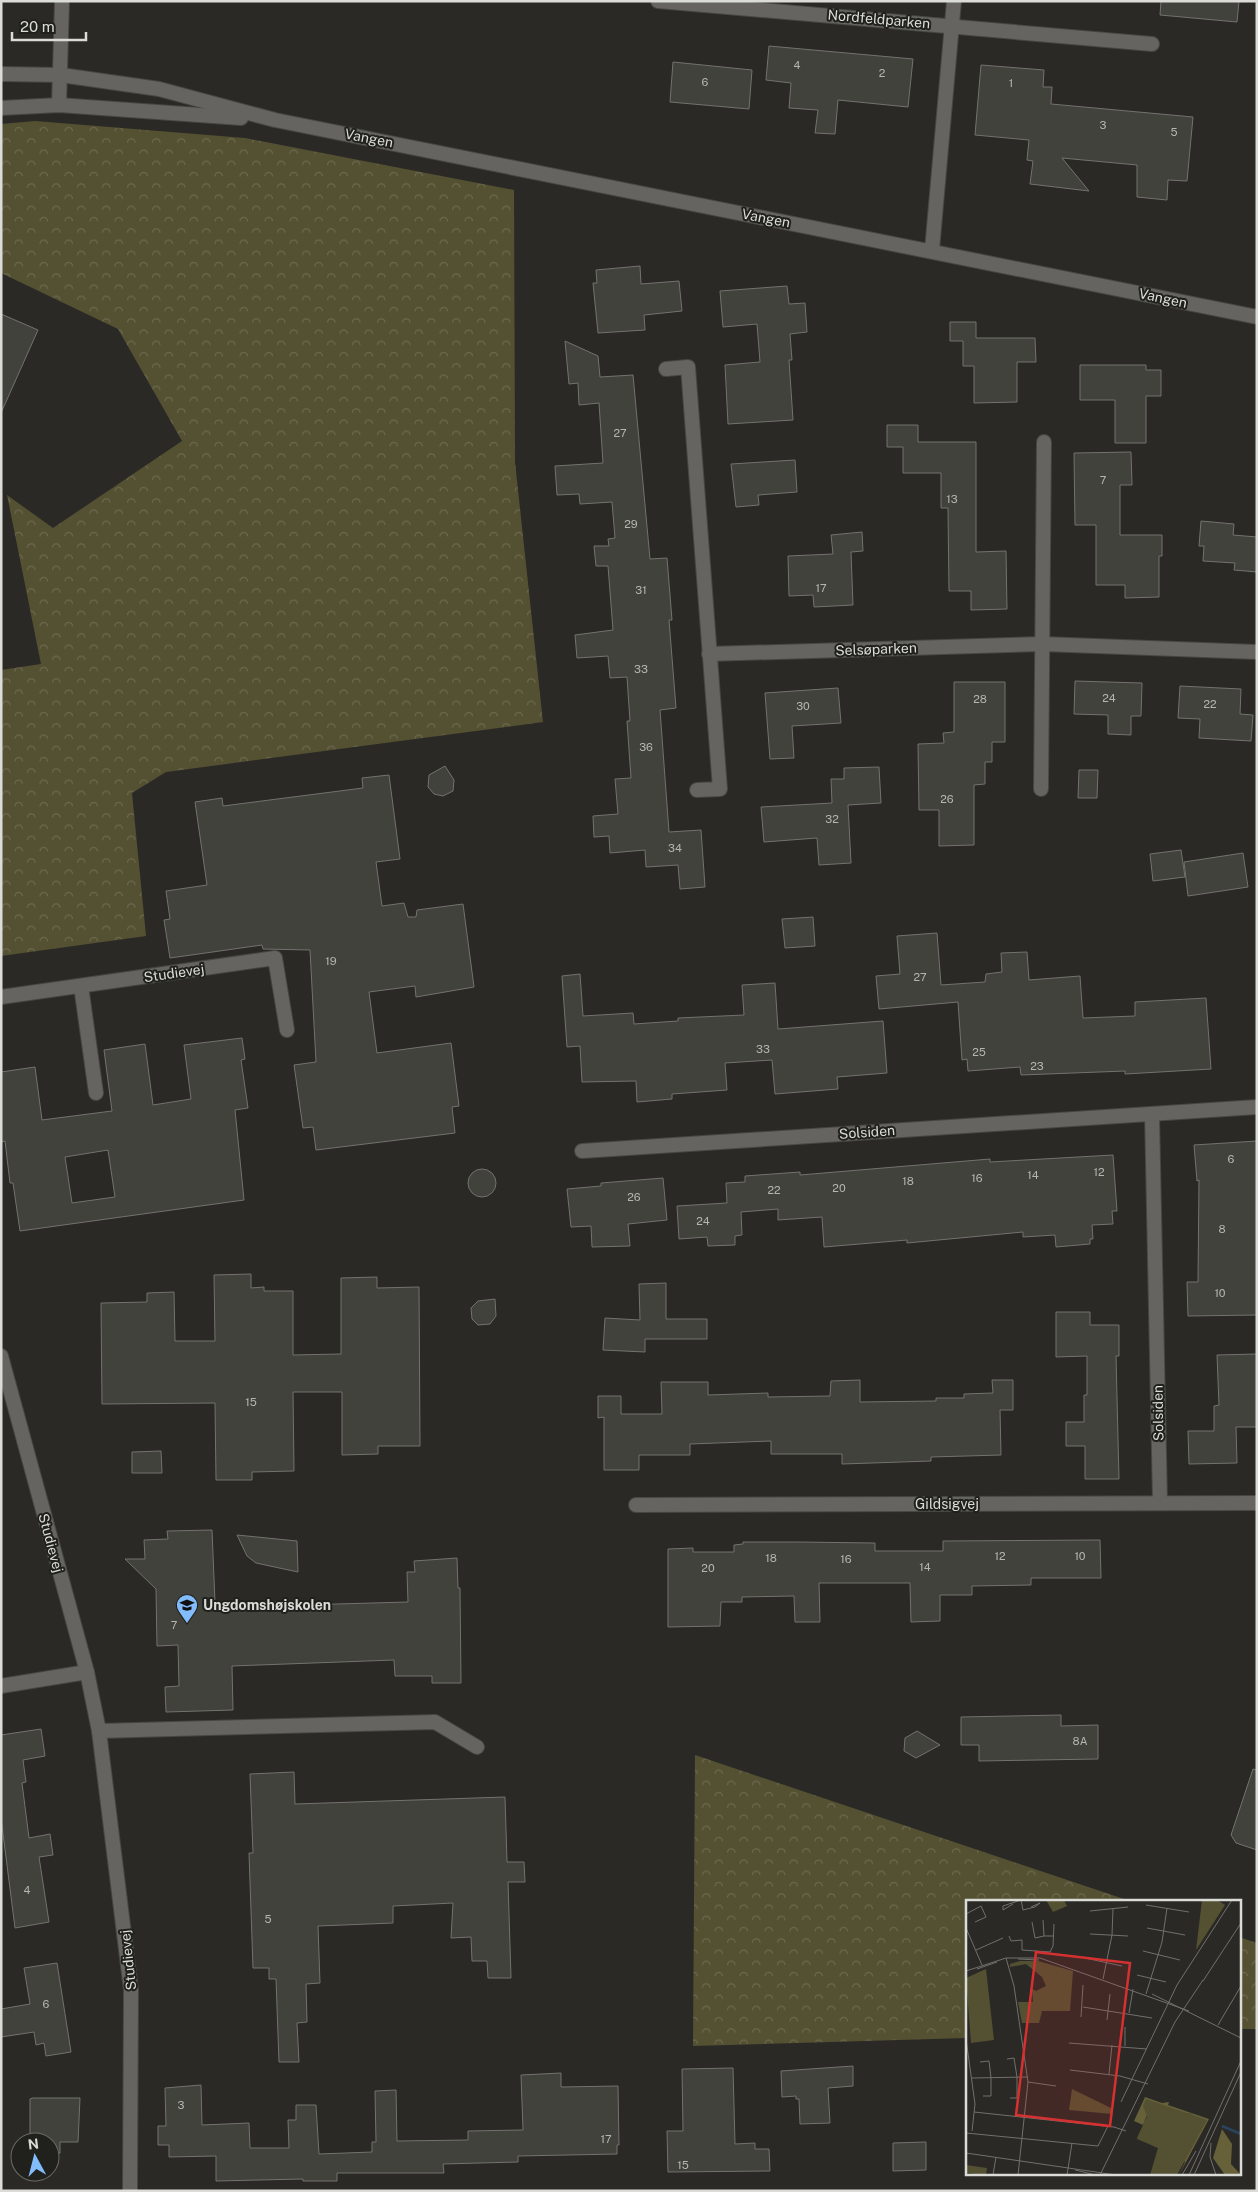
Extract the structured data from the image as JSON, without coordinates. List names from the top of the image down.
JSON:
{
  "streets": {
    "street": [
      "Nordfeldparken",
      "Vangen",
      "Selsøparken",
      "Studievej",
      "Solsiden",
      "Gildsigvej"
    ]
  },
  "crossings": [
    ["Solsiden", "Gildsigvej"]
  ],
  "places": {
    "school or university": ["Ungdomshøjskolen"]
  },
  "house_numbers": [
    "4",
    "2",
    "6",
    "1",
    "3",
    "5",
    "27",
    "7",
    "13",
    "29",
    "17",
    "31",
    "33",
    "24",
    "28",
    "22",
    "30",
    "36",
    "26",
    "32",
    "34",
    "19",
    "27",
    "33",
    "25",
    "23",
    "6",
    "12",
    "14",
    "16",
    "18",
    "20",
    "22",
    "26",
    "24",
    "8",
    "10",
    "15",
    "12",
    "10",
    "18",
    "16",
    "14",
    "20",
    "7",
    "8A",
    "4",
    "5",
    "6",
    "3",
    "17",
    "15"
  ],
  "scale_bar": "20 m",
  "north": "top"
}
